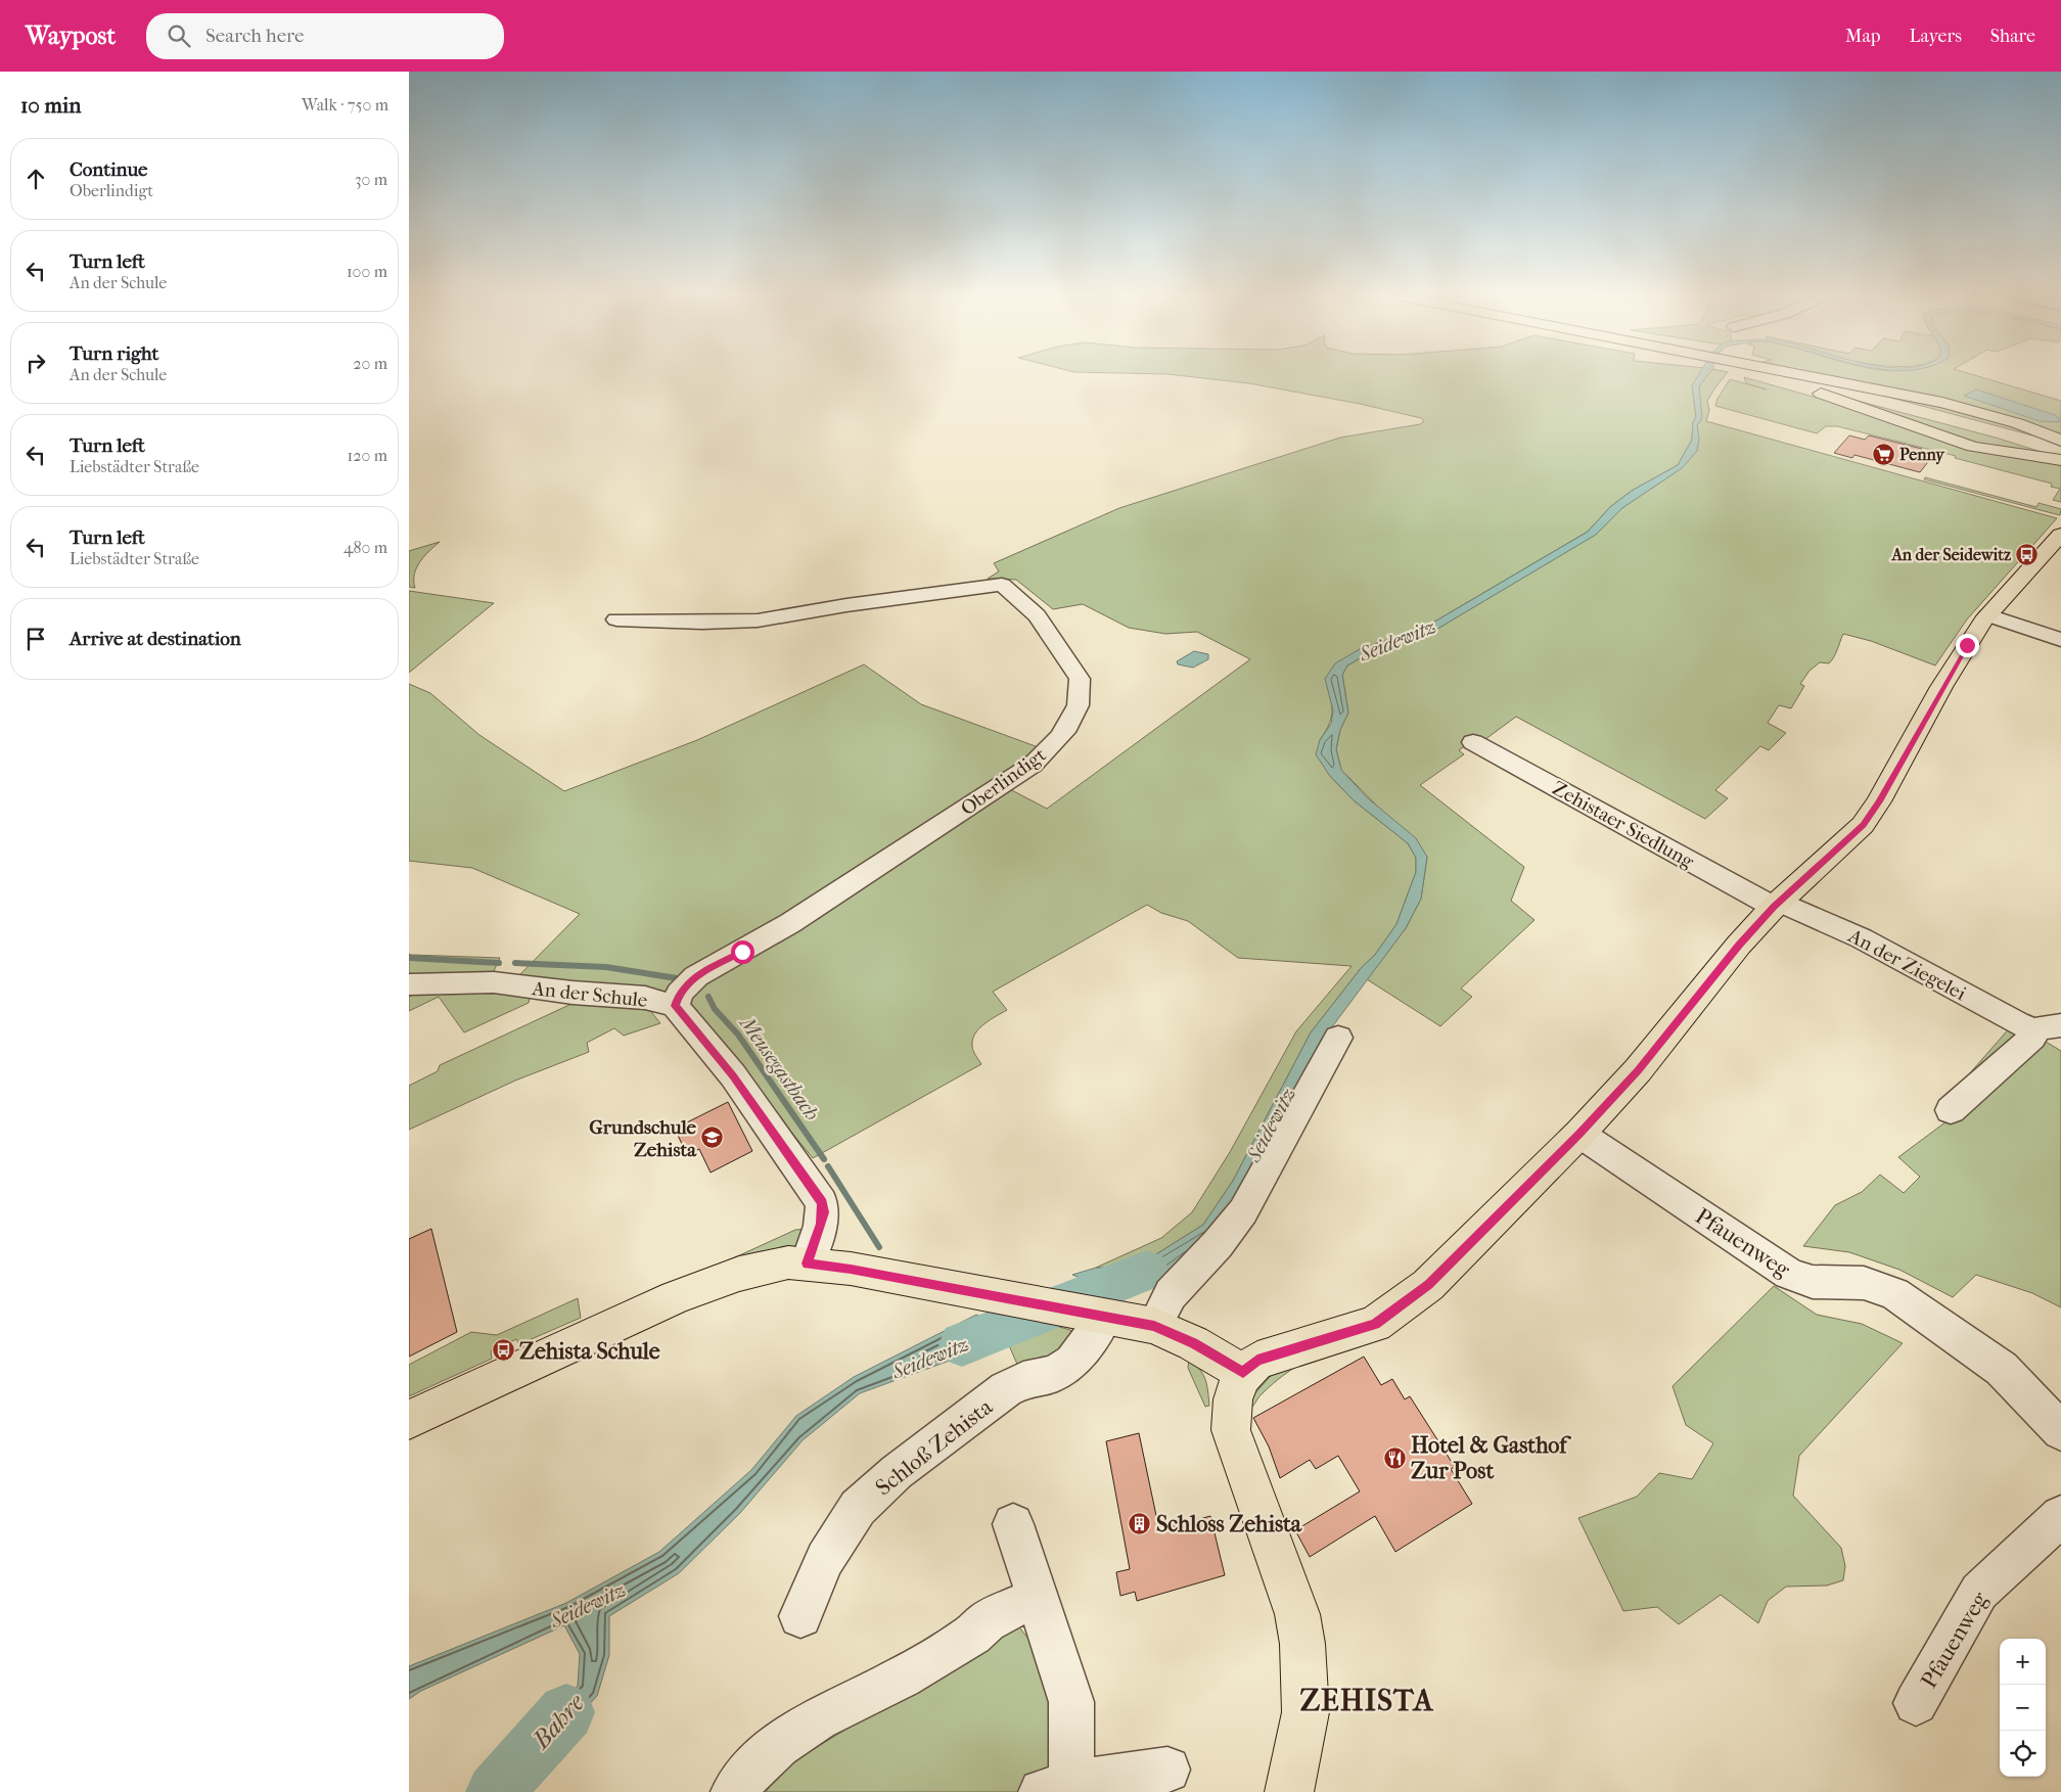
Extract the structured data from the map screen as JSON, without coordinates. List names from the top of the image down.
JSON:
{
  "streets": {
    "street": [
      "Oberlindigt",
      "Zehistaer Siedlung",
      "An der Ziegelei",
      "An der Schule",
      "Pfauenweg",
      "Schloß Zehista"
    ]
  },
  "crossings": [
    ["Oberlindigt", "An der Schule"],
    ["Zehistaer Siedlung", "An der Ziegelei"]
  ],
  "districts": ["ZEHISTA"],
  "water": ["Seidewitz", "Meusegastbach", "Bahre"],
  "places": {
    "supermarket": ["Penny"],
    "bus stop": ["An der Seidewitz", "Zehista Schule"],
    "school or university": ["Grundschule Zehista"],
    "restaurant": ["Hotel & Gasthof Zur Post"],
    "building": ["Schloss Zehista"]
  },
  "page": {
    "header": "Waypost",
    "search": "Search here",
    "nav": ["Map", "Layers", "Share"],
    "heading": ["10 min", "Walk · 750 m"],
    "list": [
      ["Continue", "Oberlindigt", "30 m"],
      ["Turn left", "An der Schule", "100 m"],
      ["Turn right", "An der Schule", "20 m"],
      ["Turn left", "Liebstädter Straße", "120 m"],
      ["Turn left", "Liebstädter Straße", "480 m"],
      "Arrive at destination"
    ],
    "map_buttons": ["+", "−"]
  }
}
